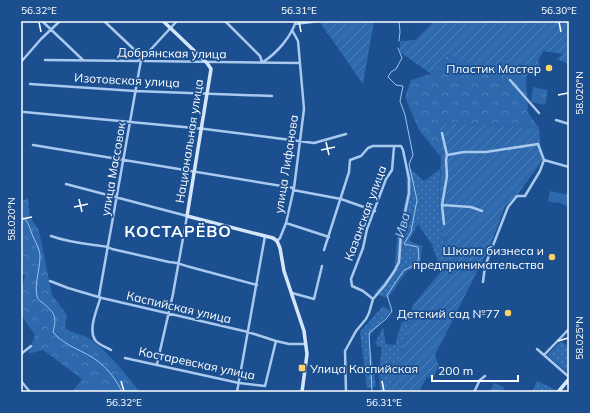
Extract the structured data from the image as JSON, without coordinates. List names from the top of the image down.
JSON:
{
  "streets": {
    "street": [
      "Добрянская улица",
      "Изотовская улица",
      "Национальная улица",
      "улица Лифанова",
      "улица Массовок",
      "Казанская улица",
      "Каспийская улица",
      "Костаревская улица"
    ]
  },
  "crossings": [
    ["Добрянская улица", "Национальная улица"],
    ["Добрянская улица", "улица Лифанова"],
    ["Добрянская улица", "улица Массовок"],
    ["Изотовская улица", "Национальная улица"],
    ["Изотовская улица", "улица Массовок"],
    ["Национальная улица", "Каспийская улица"],
    ["Национальная улица", "Костаревская улица"],
    ["улица Массовок", "Каспийская улица"],
    ["Каспийская улица", "Костаревская улица"]
  ],
  "districts": ["КОСТАРЁВО"],
  "water": ["Ива"],
  "places": {
    "other": ["Пластик Мастер", "Школа бизнеса и предпринимательства", "Детский сад №77"],
    "transit": ["Улица Каспийская"]
  },
  "scale_bar": "200 m",
  "coordinates": [
    "56.32°E",
    "56.31°E",
    "56.30°E",
    "58.020°N",
    "58.025°N"
  ]
}
